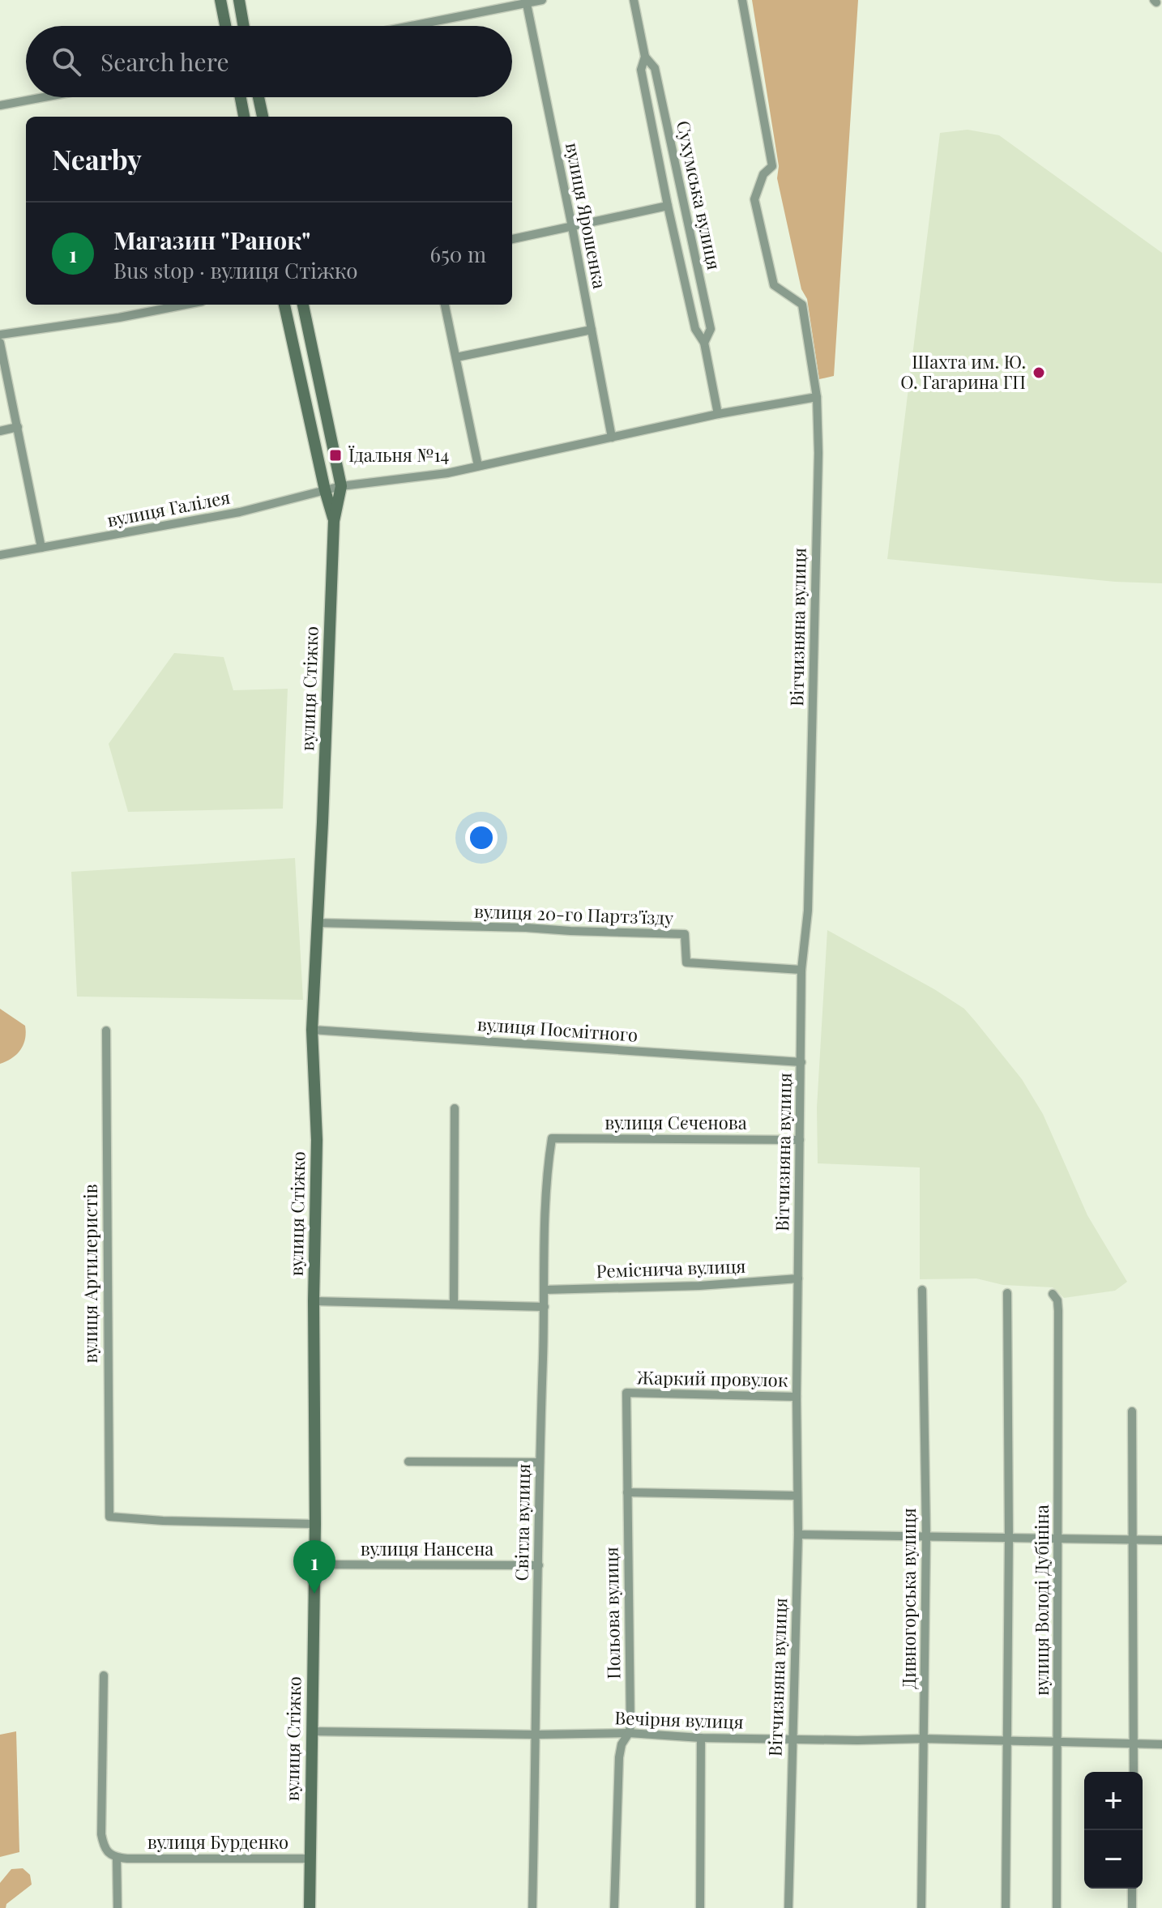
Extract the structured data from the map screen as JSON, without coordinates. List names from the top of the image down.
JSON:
{
  "streets": {
    "street": [
      "Сухумська вулиця",
      "вулиця Ярошенка",
      "вулиця Галілея",
      "Вітчизняна вулиця",
      "вулиця Стіжко",
      "вулиця 20-го Партз'їзду",
      "вулиця Посмітного",
      "вулиця Сєченова",
      "Реміснича вулиця",
      "вулиця Артилеристів",
      "Жаркий провулок",
      "Світла вулиця",
      "вулиця Нансена",
      "Дивногорська вулиця",
      "вулиця Володі Дубініна",
      "Польова вулиця",
      "Вечірня вулиця",
      "вулиця Бурденко"
    ]
  },
  "crossings": [
    ["Сухумська вулиця", "вулиця Галілея"],
    ["вулиця Ярошенка", "вулиця Галілея"],
    ["вулиця Галілея", "Вітчизняна вулиця"],
    ["вулиця Галілея", "вулиця Стіжко"],
    ["Вітчизняна вулиця", "вулиця 20-го Партз'їзду"],
    ["Вітчизняна вулиця", "вулиця Посмітного"],
    ["Вітчизняна вулиця", "вулиця Сєченова"],
    ["Вітчизняна вулиця", "Реміснича вулиця"],
    ["Вітчизняна вулиця", "Жаркий провулок"],
    ["Вітчизняна вулиця", "Вечірня вулиця"],
    ["вулиця Стіжко", "вулиця 20-го Партз'їзду"],
    ["вулиця Стіжко", "вулиця Посмітного"],
    ["вулиця Стіжко", "вулиця Артилеристів"],
    ["вулиця Стіжко", "вулиця Нансена"],
    ["вулиця Стіжко", "Вечірня вулиця"],
    ["вулиця Стіжко", "вулиця Бурденко"],
    ["вулиця Сєченова", "Світла вулиця"],
    ["Реміснича вулиця", "Світла вулиця"],
    ["Жаркий провулок", "Польова вулиця"],
    ["Світла вулиця", "вулиця Нансена"],
    ["Світла вулиця", "Вечірня вулиця"],
    ["Дивногорська вулиця", "Вечірня вулиця"],
    ["вулиця Володі Дубініна", "Вечірня вулиця"],
    ["Польова вулиця", "Вечірня вулиця"]
  ],
  "places": {
    "other": ["Шахта им. Ю. О. Гагарина ГП"],
    "transit": ["Їдальня №14"]
  },
  "page": {
    "search": "Search here",
    "heading": "Nearby",
    "list": [
      {
        "mark": "1",
        "name": "Магазин \"Ранок\"",
        "note": "Bus stop · вулиця Стіжко",
        "value": "650 m"
      }
    ],
    "pins": "1",
    "map_buttons": ["+", "−"]
  }
}
